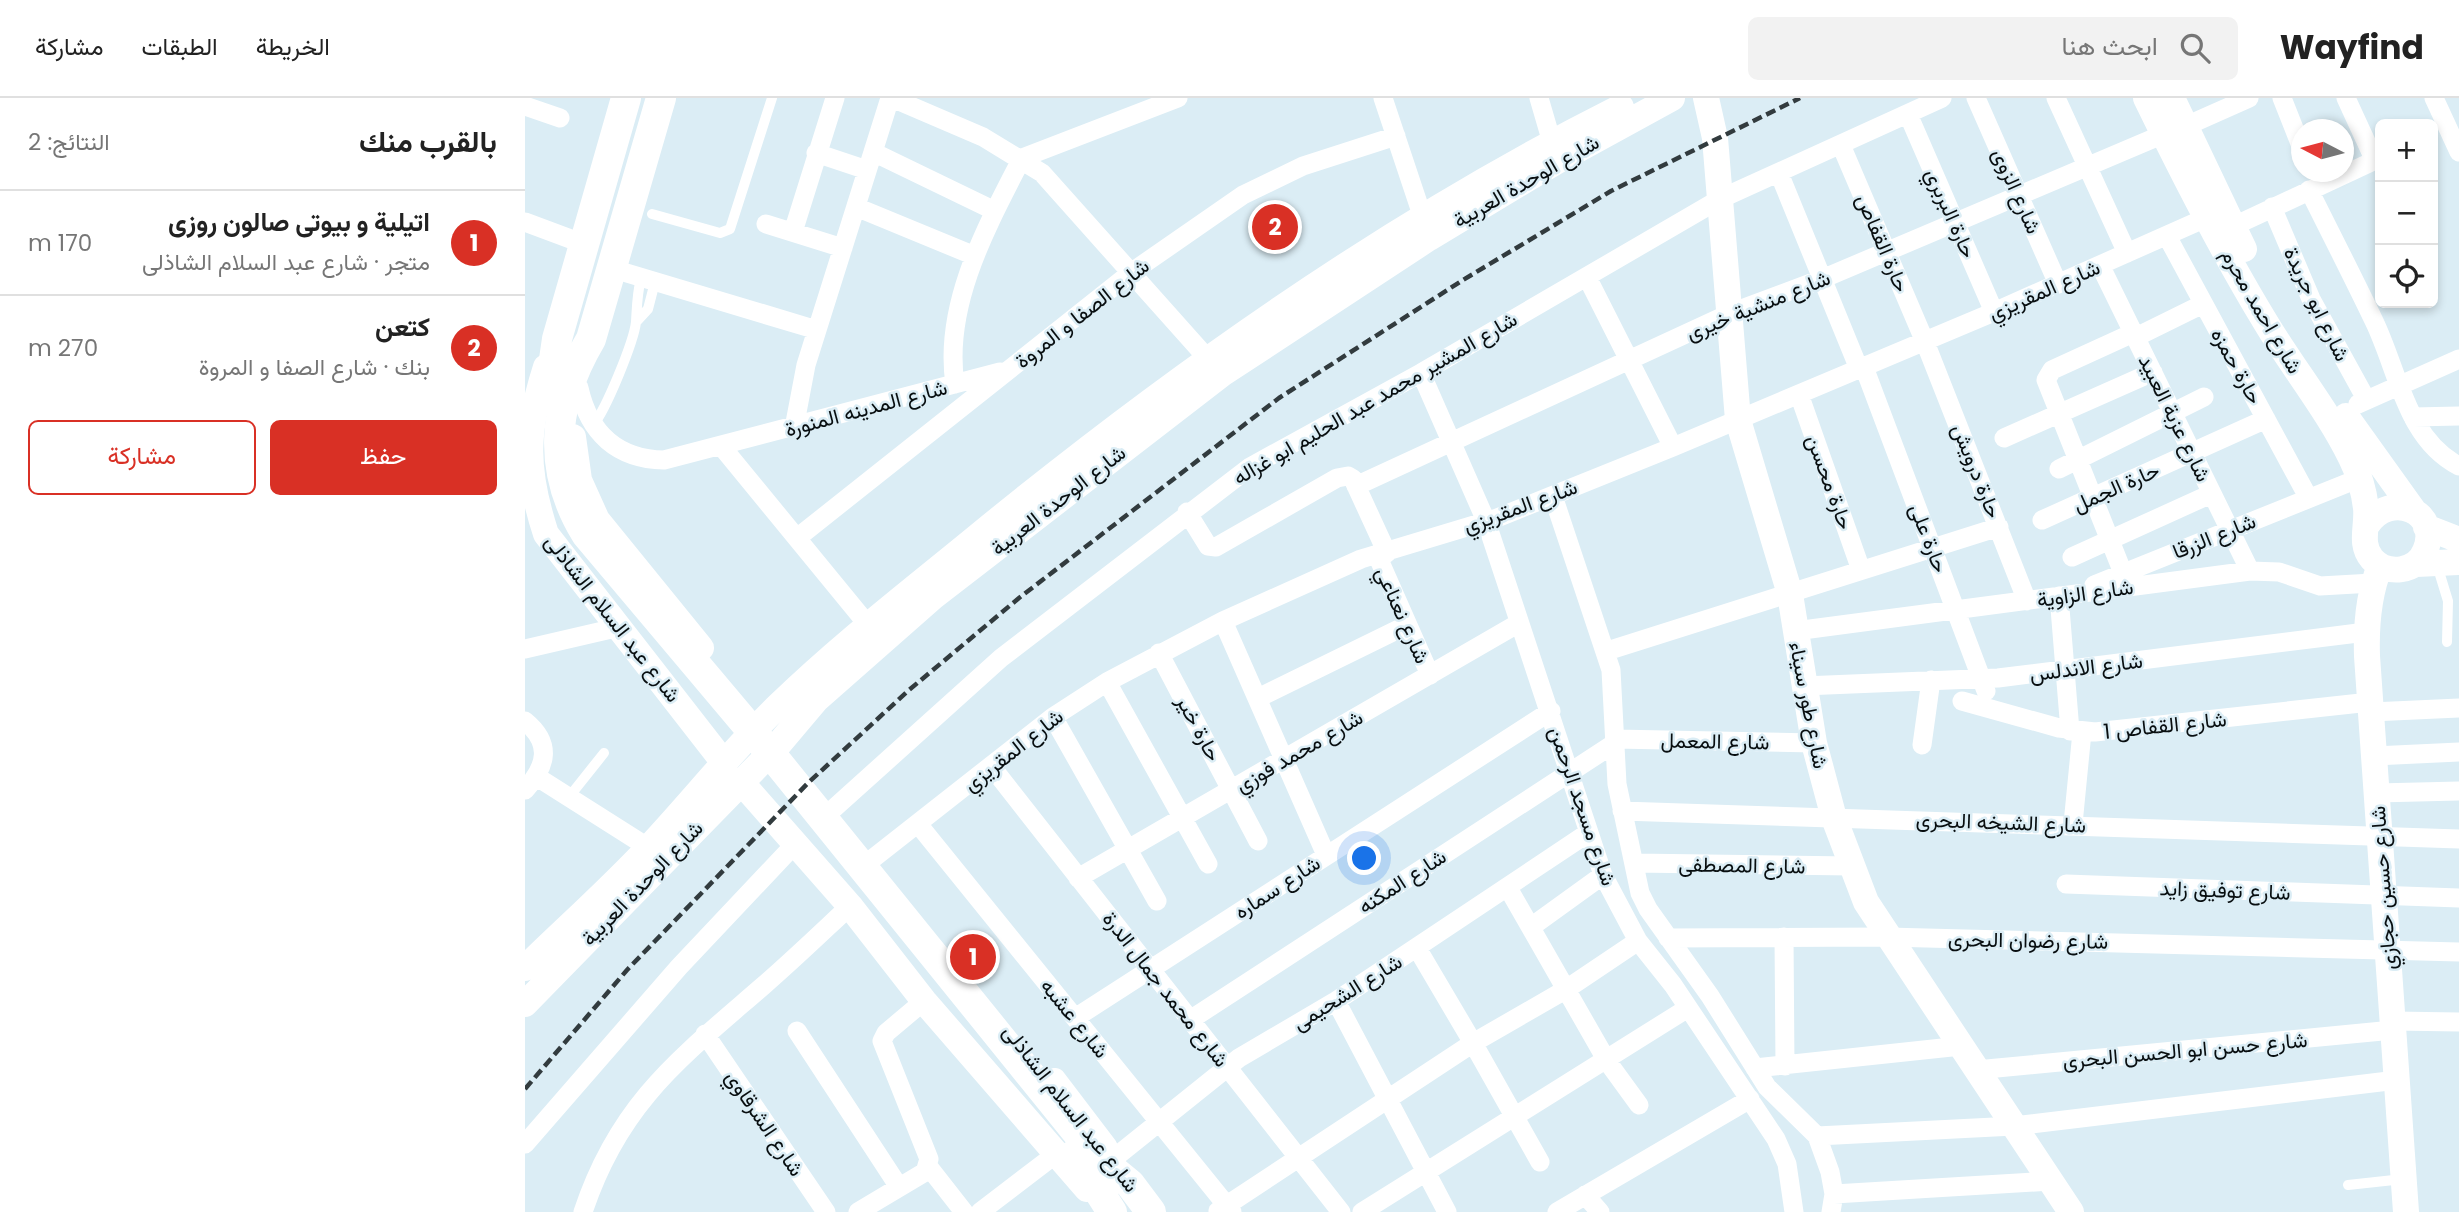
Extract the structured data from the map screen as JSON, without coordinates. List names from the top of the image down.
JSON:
{
  "streets": {
    "main road": ["شارع عبد السلام الشاذلى"],
    "street": [
      "شارع الوحدة العربية",
      "شارع الزوى",
      "حارة البربري",
      "حارة القفاص",
      "شارع المقريزي",
      "شارع ابو جريدة",
      "شارع منشية خيرى",
      "شارع احمد محرم",
      "شارع الصفا و المروة",
      "حارة حمزه",
      "شارع المشير محمد عبد الحليم ابو غزاله",
      "شارع المدينه المنورة",
      "شارع عزبة العبيد",
      "حارة درويش",
      "حارة محسن",
      "حارة الجمل",
      "شارع الزرقا",
      "حارة على",
      "شارع الزاوية",
      "شارع نعناعي",
      "شارع الاندلس",
      "شارع طور سيناء",
      "شارع القفاص 1",
      "حارة خير",
      "شارع المعمل",
      "شارع محمد فوزي",
      "شارع مسجد الرحمن",
      "شارع الشيخه البحرى",
      "شارع المصطفى",
      "شارع المكنه",
      "شارع سماره",
      "شارع حسين حجازي",
      "شارع توفيق زايد",
      "شارع رضوان البحرى",
      "شارع محمد جمال الدرة",
      "شارع الشحيمى",
      "شارع عشبه",
      "شارع حسن ابو الحسن البحرى",
      "شارع الشرقاوي"
    ]
  },
  "crossings": [
    ["شارع الوحدة العربية", "شارع عبد السلام الشاذلى"],
    ["شارع الزوى", "شارع المقريزي"],
    ["شارع الزوى", "شارع منشية خيرى"],
    ["حارة البربري", "شارع المقريزي"],
    ["حارة البربري", "شارع منشية خيرى"],
    ["حارة البربري", "شارع المشير محمد عبد الحليم ابو غزاله"],
    ["حارة القفاص", "شارع المقريزي"],
    ["حارة القفاص", "شارع منشية خيرى"],
    ["حارة القفاص", "شارع المشير محمد عبد الحليم ابو غزاله"],
    ["حارة القفاص", "حارة درويش"],
    ["شارع المقريزي", "شارع ابو جريدة"],
    ["شارع المقريزي", "شارع احمد محرم"],
    ["شارع المقريزي", "حارة حمزه"],
    ["شارع المقريزي", "شارع عزبة العبيد"],
    ["شارع المقريزي", "حارة درويش"],
    ["شارع المقريزي", "حارة محسن"],
    ["شارع المقريزي", "حارة على"],
    ["شارع المقريزي", "شارع نعناعي"],
    ["شارع المقريزي", "شارع عبد السلام الشاذلى"],
    ["شارع المقريزي", "شارع طور سيناء"],
    ["شارع المقريزي", "حارة خير"],
    ["شارع المقريزي", "شارع مسجد الرحمن"],
    ["شارع المقريزي", "شارع محمد جمال الدرة"],
    ["شارع المقريزي", "شارع عشبه"],
    ["شارع منشية خيرى", "شارع احمد محرم"],
    ["شارع منشية خيرى", "حارة على"],
    ["شارع منشية خيرى", "شارع نعناعي"],
    ["شارع منشية خيرى", "شارع طور سيناء"],
    ["شارع منشية خيرى", "شارع مسجد الرحمن"],
    ["شارع احمد محرم", "شارع الزرقا"],
    ["شارع احمد محرم", "شارع الزاوية"],
    ["شارع احمد محرم", "شارع حسين حجازي"],
    ["شارع الصفا و المروة", "شارع المدينه المنورة"],
    ["حارة حمزه", "حارة الجمل"],
    ["حارة حمزه", "شارع الزرقا"],
    ["شارع المشير محمد عبد الحليم ابو غزاله", "حارة على"],
    ["شارع المشير محمد عبد الحليم ابو غزاله", "شارع عبد السلام الشاذلى"],
    ["شارع المشير محمد عبد الحليم ابو غزاله", "شارع طور سيناء"],
    ["شارع المشير محمد عبد الحليم ابو غزاله", "شارع مسجد الرحمن"],
    ["شارع عزبة العبيد", "حارة الجمل"],
    ["شارع عزبة العبيد", "شارع الزرقا"],
    ["شارع عزبة العبيد", "شارع الزاوية"],
    ["حارة درويش", "شارع الزاوية"],
    ["شارع الزرقا", "شارع الزاوية"],
    ["حارة على", "شارع الزاوية"],
    ["حارة على", "شارع الاندلس"],
    ["حارة على", "شارع القفاص 1"],
    ["شارع الزاوية", "شارع طور سيناء"],
    ["شارع الزاوية", "شارع حسين حجازي"],
    ["شارع نعناعي", "شارع محمد فوزي"],
    ["شارع عبد السلام الشاذلى", "شارع الشحيمى"],
    ["شارع الاندلس", "شارع طور سيناء"],
    ["شارع الاندلس", "شارع حسين حجازي"],
    ["شارع طور سيناء", "شارع المعمل"],
    ["شارع طور سيناء", "شارع الشيخه البحرى"],
    ["شارع طور سيناء", "شارع المصطفى"],
    ["شارع طور سيناء", "شارع رضوان البحرى"],
    ["شارع طور سيناء", "شارع حسن ابو الحسن البحرى"],
    ["شارع القفاص 1", "شارع حسين حجازي"],
    ["حارة خير", "شارع محمد فوزي"],
    ["شارع المعمل", "شارع مسجد الرحمن"],
    ["شارع المعمل", "شارع المكنه"],
    ["شارع محمد فوزي", "شارع مسجد الرحمن"],
    ["شارع محمد فوزي", "شارع محمد جمال الدرة"],
    ["شارع مسجد الرحمن", "شارع الشيخه البحرى"],
    ["شارع مسجد الرحمن", "شارع المصطفى"],
    ["شارع مسجد الرحمن", "شارع المكنه"],
    ["شارع مسجد الرحمن", "شارع سماره"],
    ["شارع مسجد الرحمن", "شارع رضوان البحرى"],
    ["شارع مسجد الرحمن", "شارع الشحيمى"],
    ["شارع الشيخه البحرى", "شارع حسين حجازي"],
    ["شارع المكنه", "شارع محمد جمال الدرة"],
    ["شارع سماره", "شارع محمد جمال الدرة"],
    ["شارع سماره", "شارع عشبه"],
    ["شارع حسين حجازي", "شارع توفيق زايد"],
    ["شارع حسين حجازي", "شارع رضوان البحرى"],
    ["شارع حسين حجازي", "شارع حسن ابو الحسن البحرى"],
    ["شارع محمد جمال الدرة", "شارع الشحيمى"],
    ["شارع الشحيمى", "شارع عشبه"]
  ],
  "north": "left",
  "page": {
    "header": "Wayfind",
    "search": "ابحث هنا",
    "nav": ["الخريطة", "الطبقات", "مشاركة"],
    "heading": ["بالقرب منك", "النتائج: 2"],
    "map_buttons": ["+", "−"],
    "list": [
      {
        "mark": "1",
        "name": "اتيلية و بيوتى صالون روزى",
        "note": "متجر · شارع عبد السلام الشاذلى",
        "value": "170 m"
      },
      {
        "mark": "2",
        "name": "كتعن",
        "note": "بنك · شارع الصفا و المروة",
        "value": "270 m"
      }
    ],
    "pins": ["2", "1"],
    "buttons": ["حفظ", "مشاركة"]
  }
}
